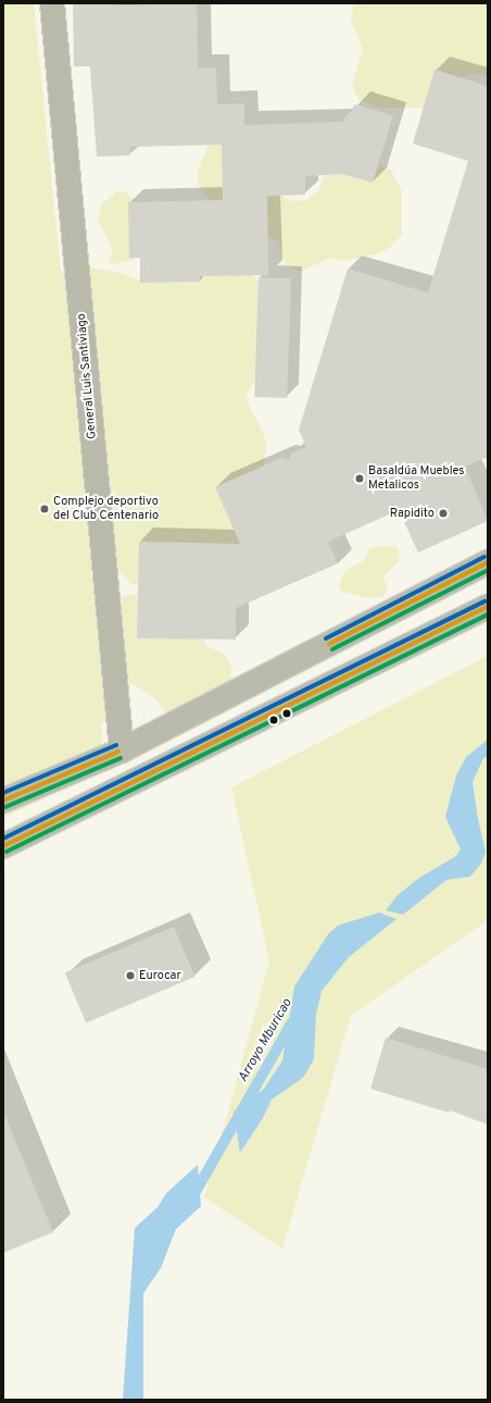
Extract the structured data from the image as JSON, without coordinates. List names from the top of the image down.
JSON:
{
  "streets": {
    "street": ["General Luis Santiviago"]
  },
  "water": ["Arroyo Mburicao"],
  "places": [
    "Basaldúa Muebles Metalicos",
    "Complejo deportivo del Club Centenario",
    "Rapidito",
    "Eurocar"
  ]
}
